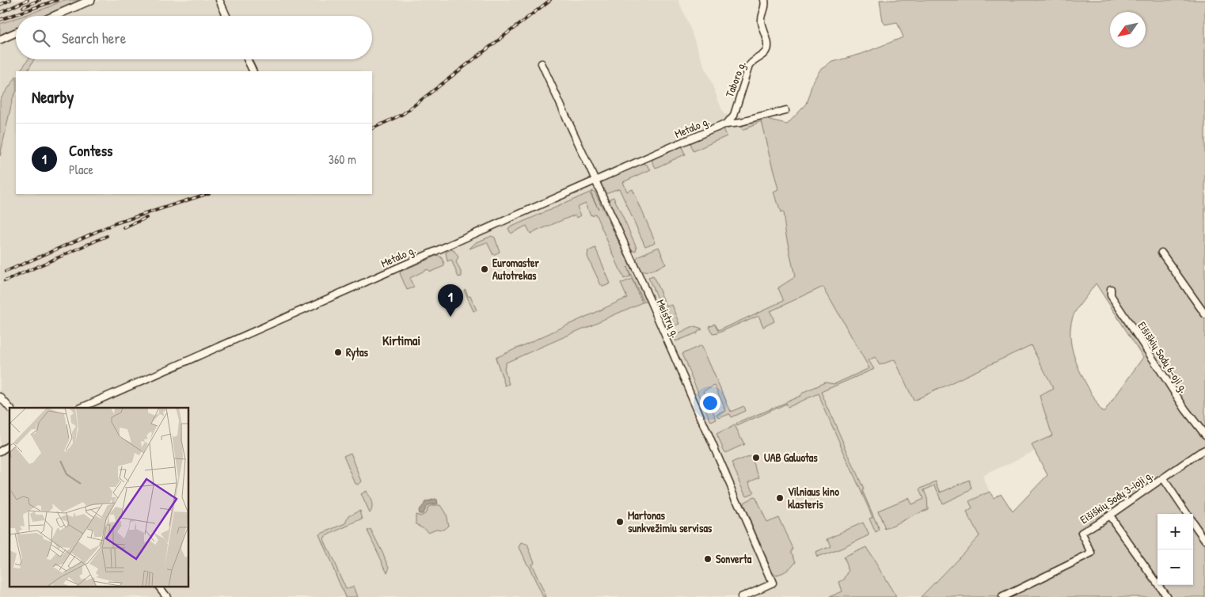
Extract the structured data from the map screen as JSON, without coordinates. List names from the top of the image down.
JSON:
{
  "streets": {
    "street": [
      "Taboro g.",
      "Metalo g.",
      "Meistrų g.",
      "Eišiškių Sodų 6-oji g.",
      "Eišiškių Sodų 3-ioji g."
    ]
  },
  "crossings": [
    ["Taboro g.", "Metalo g."],
    ["Metalo g.", "Meistrų g."]
  ],
  "districts": ["Kirtimai"],
  "places": [
    "Euromaster Autotrekas",
    "Rytas",
    "UAB Galuotas",
    "Vilniaus kino klasteris",
    "Martonas sunkvežimiu servisas",
    "Sonverta"
  ],
  "north": "bottom left",
  "page": {
    "search": "Search here",
    "heading": "Nearby",
    "list": [
      {
        "mark": "1",
        "name": "Contess",
        "note": "Place",
        "value": "360 m"
      }
    ],
    "pins": "1",
    "map_buttons": ["+", "−"]
  }
}
